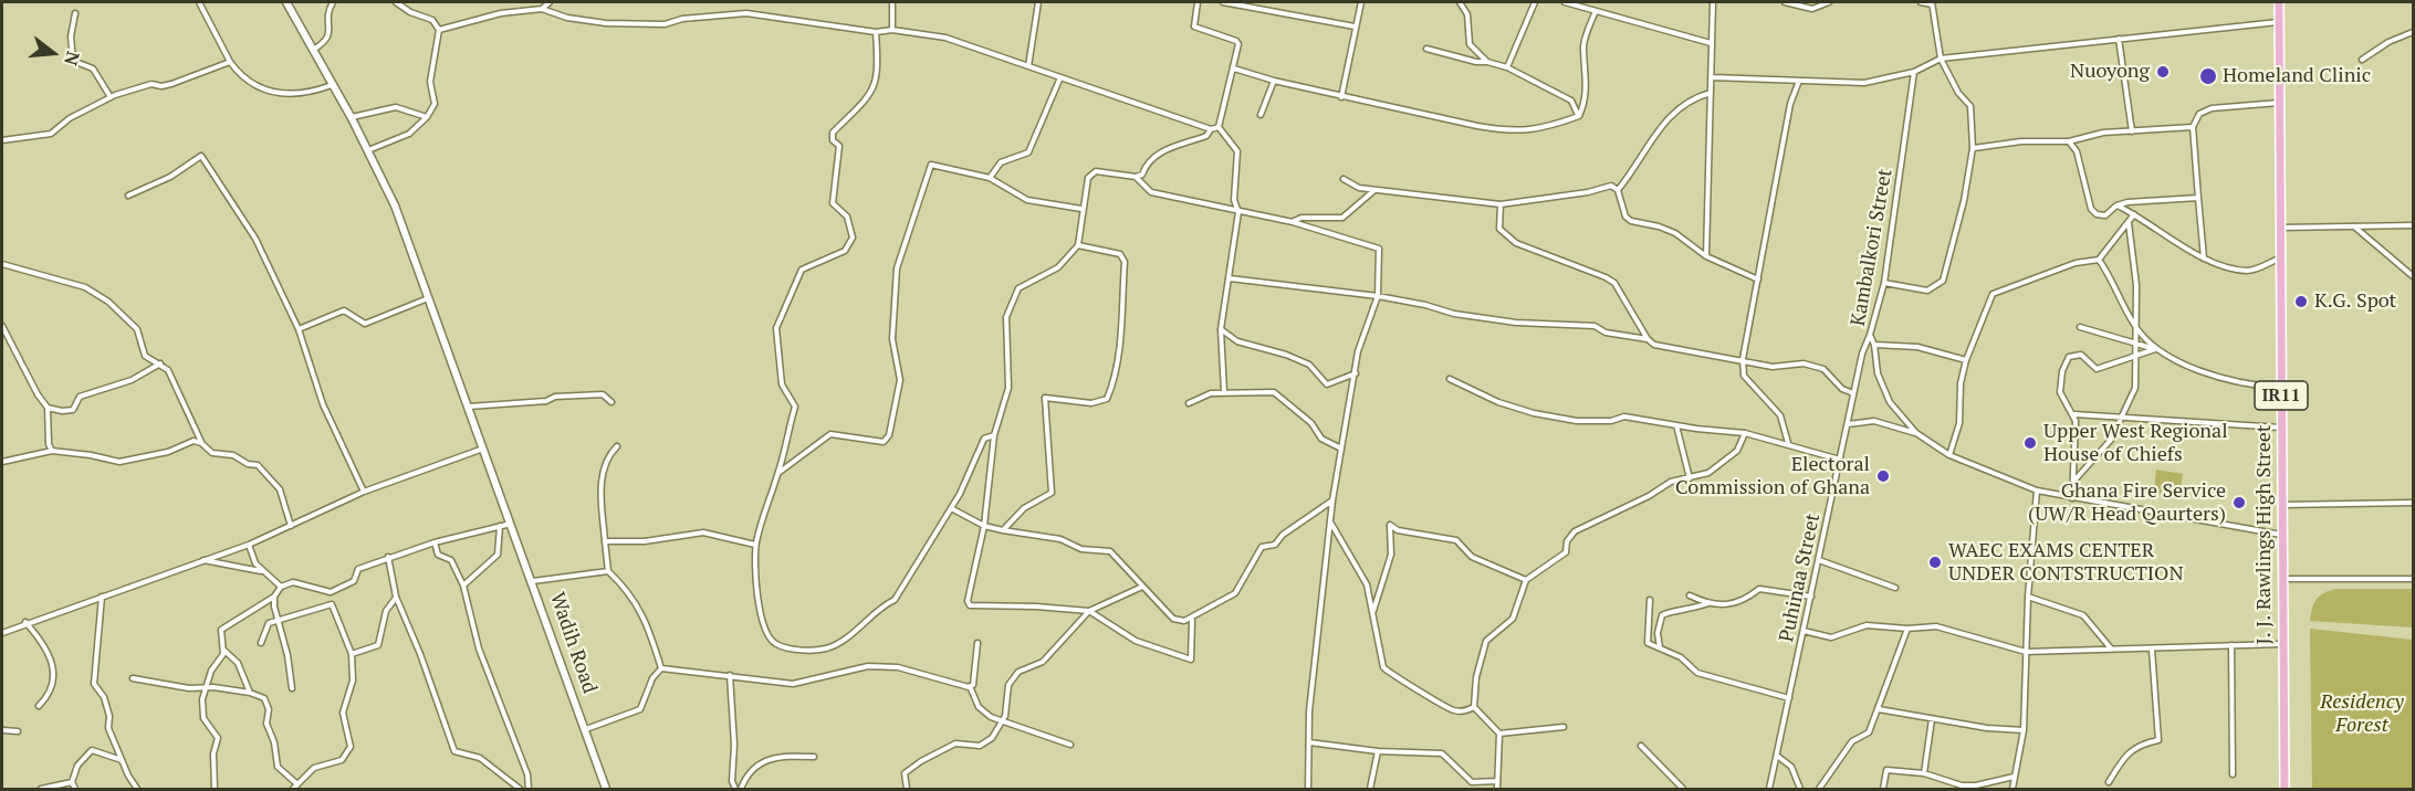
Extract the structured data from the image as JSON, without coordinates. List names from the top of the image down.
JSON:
{
  "streets": {
    "main road": ["IR11", "J. J. Rawlings High Street"],
    "street": ["Kambalkori Street", "Puhinaa Street", "Wadih Road"]
  },
  "crossings": [
    ["Kambalkori Street", "J. J. Rawlings High Street"],
    ["Kambalkori Street", "Puhinaa Street"]
  ],
  "parks": ["Residency Forest"],
  "places": [
    "Nuoyong",
    "Homeland Clinic",
    "K.G. Spot",
    "Upper West Regional House of Chiefs",
    "Electoral Commission of Ghana",
    "Ghana Fire Service (UW/R Head Qaurters)",
    "WAEC EXAMS CENTER UNDER CONTSTRUCTION"
  ],
  "north": "right"
}
